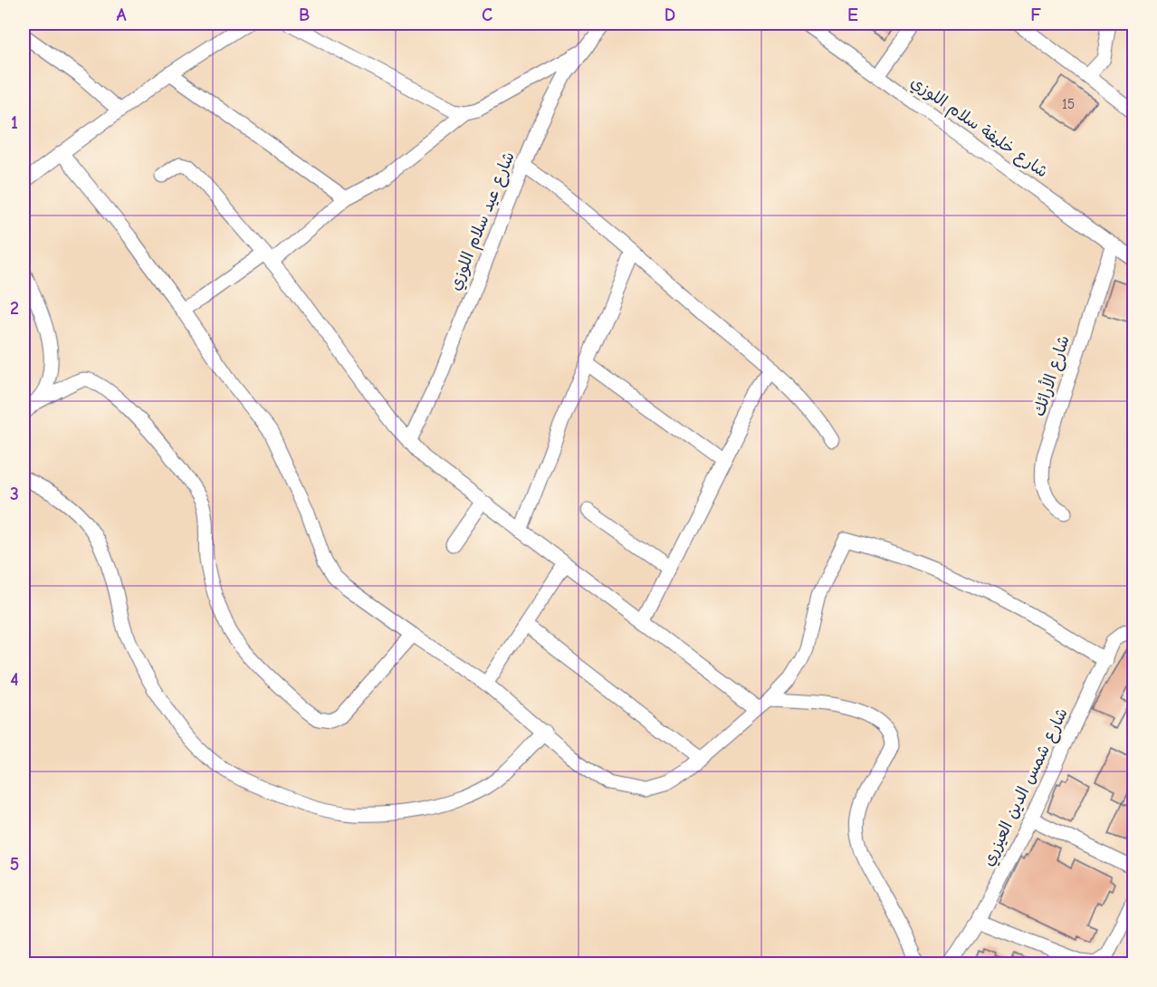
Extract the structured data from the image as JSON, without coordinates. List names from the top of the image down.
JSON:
{
  "streets": {
    "street": [
      "شارع خليفة سلام اللوزي",
      "شارع عيد سلام اللوزي",
      "شارع الأرائك",
      "شارع شمس الدين العيزري"
    ]
  },
  "crossings": [
    ["شارع خليفة سلام اللوزي", "شارع الأرائك"]
  ],
  "house_numbers": ["15"],
  "grid": {
    "columns": [
      "A",
      "B",
      "C",
      "D",
      "E",
      "F"
    ],
    "rows": [
      "1",
      "2",
      "3",
      "4",
      "5"
    ]
  }
}
